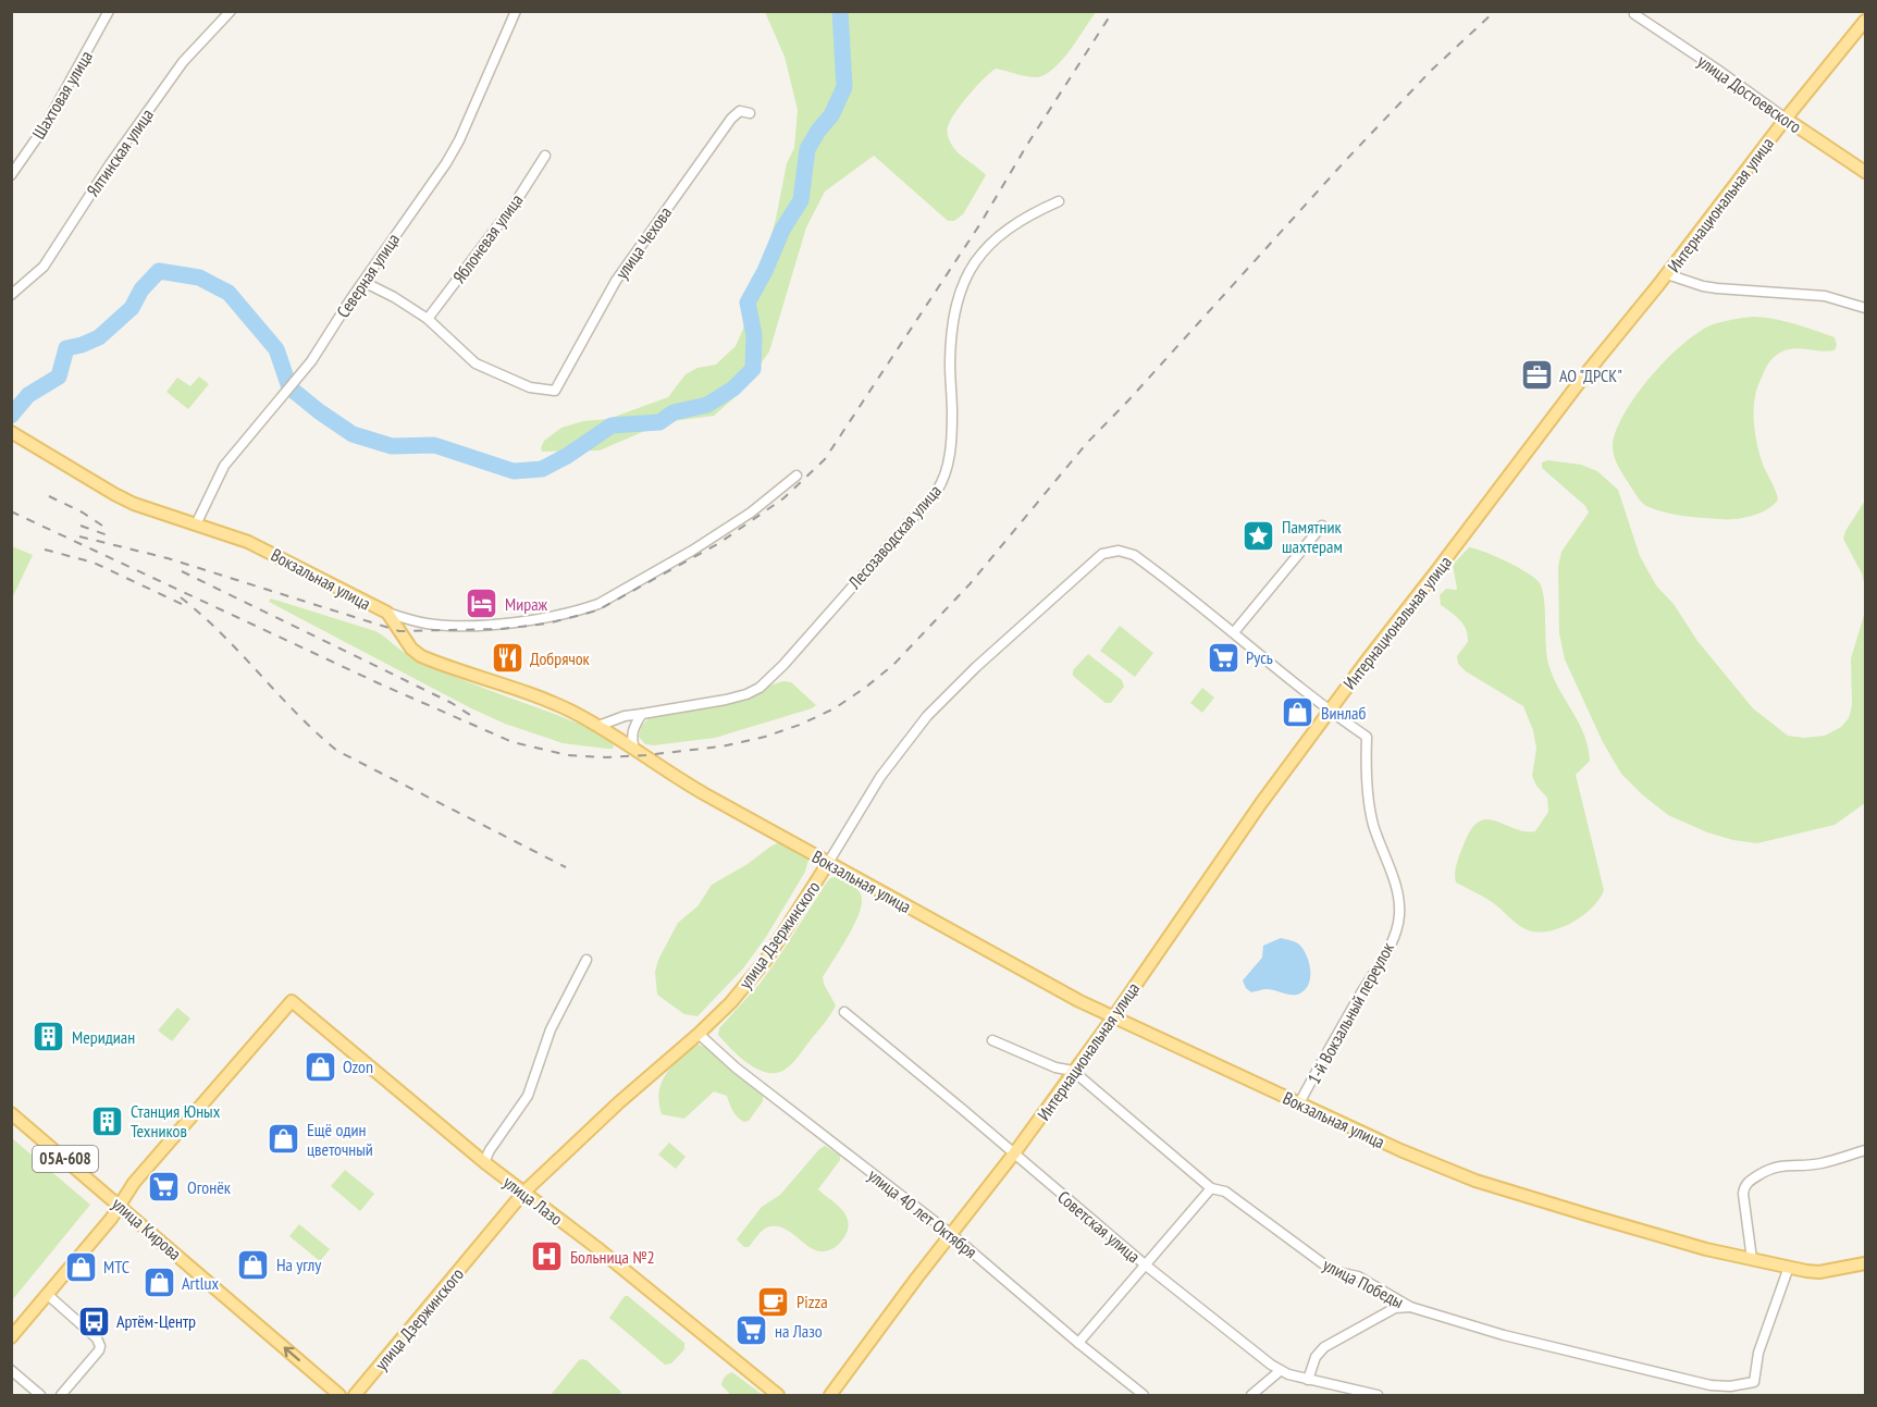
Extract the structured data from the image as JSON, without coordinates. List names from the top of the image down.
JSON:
{
  "streets": {
    "main road": [
      "улица Достоевского",
      "Интернациональная улица",
      "Вокзальная улица",
      "улица Дзержинского",
      "05А-608",
      "улица Лазо",
      "улица Кирова"
    ],
    "street": [
      "Шахтовая улица",
      "Ялтинская улица",
      "Яблоневая улица",
      "улица Чехова",
      "Северная улица",
      "Лесозаводская улица",
      "1-й Вокзальный переулок",
      "улица 40 лет Октября",
      "Советская улица",
      "улица Победы"
    ]
  },
  "crossings": [
    ["улица Достоевского", "Интернациональная улица"],
    ["Интернациональная улица", "Вокзальная улица"],
    ["Интернациональная улица", "улица Дзержинского"],
    ["Интернациональная улица", "1-й Вокзальный переулок"],
    ["Интернациональная улица", "улица 40 лет Октября"],
    ["Интернациональная улица", "Советская улица"],
    ["Интернациональная улица", "улица Победы"],
    ["Яблоневая улица", "улица Чехова"],
    ["Северная улица", "Вокзальная улица"],
    ["Лесозаводская улица", "Вокзальная улица"],
    ["Вокзальная улица", "улица Дзержинского"],
    ["Вокзальная улица", "1-й Вокзальный переулок"],
    ["Вокзальная улица", "улица Победы"],
    ["улица Дзержинского", "1-й Вокзальный переулок"],
    ["улица Дзержинского", "улица Лазо"],
    ["улица Дзержинского", "улица 40 лет Октября"],
    ["улица Лазо", "улица Кирова"]
  ],
  "one_way": ["улица Кирова"],
  "places": {
    "office": ["АО \"ДРСК\""],
    "place": ["Памятник шахтерам"],
    "hotel": ["Мираж"],
    "supermarket": ["Русь", "Огонёк", "на Лазо"],
    "restaurant": ["Добрячок"],
    "shop": [
      "Винлаб",
      "Ozon",
      "Ещё один цветочный",
      "На углу",
      "МТС",
      "Artlux"
    ],
    "building": ["Меридиан", "Станция Юных Техников"],
    "hospital": ["Больница №2"],
    "cafe": ["Pizza"],
    "bus stop": ["Артём-Центр"]
  }
}
